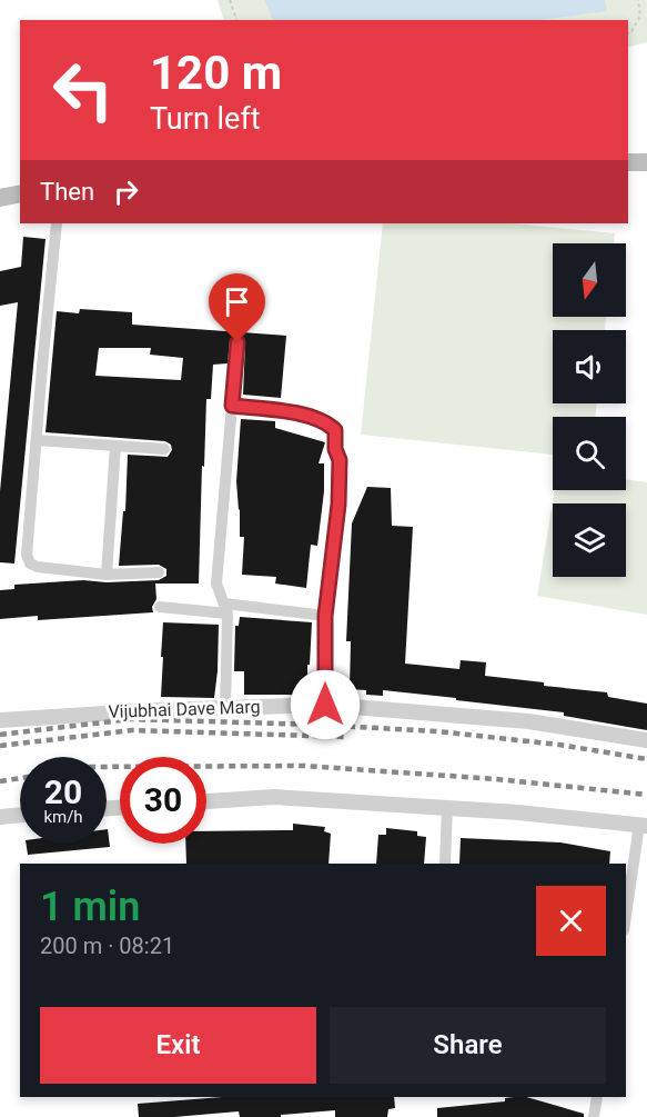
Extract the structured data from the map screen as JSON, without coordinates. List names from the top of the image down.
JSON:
{
  "streets": {
    "street": ["Vijubhai Dave Marg"]
  },
  "north": "bottom",
  "page": {
    "turn": ["120 m", "Turn left"],
    "then": "Then",
    "speed": "20 km/h",
    "limit": "30",
    "heading": ["1 min", "200 m · 08:21"],
    "buttons": ["Exit", "Share"]
  }
}
